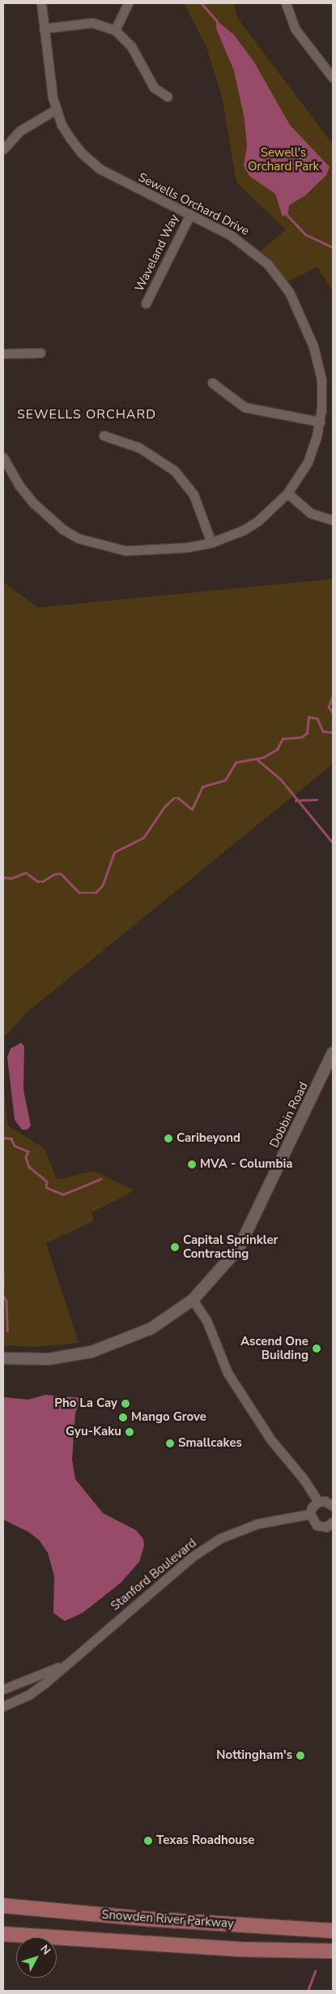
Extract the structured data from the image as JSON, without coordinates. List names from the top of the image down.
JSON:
{
  "streets": {
    "main road": ["Snowden River Parkway"],
    "street": [
      "Sewells Orchard Drive",
      "Waveland Way",
      "Dobbin Road",
      "Stanford Boulevard"
    ]
  },
  "crossings": [
    ["Sewells Orchard Drive", "Waveland Way"]
  ],
  "districts": ["SEWELLS ORCHARD"],
  "parks": ["Sewell's Orchard Park"],
  "places": [
    "Caribeyond",
    "MVA - Columbia",
    "Capital Sprinkler Contracting",
    "Ascend One Building",
    "Pho La Cay",
    "Mango Grove",
    "Gyu-Kaku",
    "Smallcakes",
    "Nottingham's",
    "Texas Roadhouse"
  ],
  "north": "top right"
}
